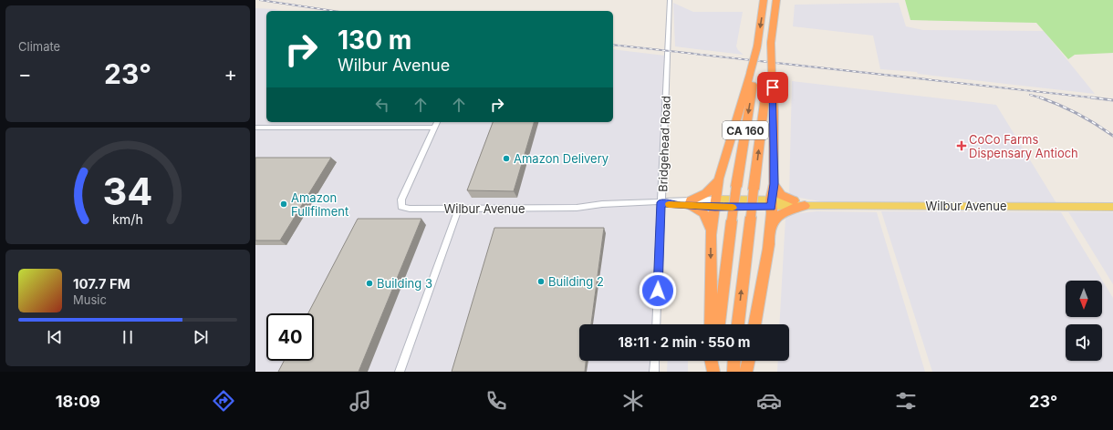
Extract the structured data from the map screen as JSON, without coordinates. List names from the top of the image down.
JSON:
{
  "streets": {
    "highway": ["CA 160"],
    "main road": ["Wilbur Avenue"],
    "street": ["Bridgehead Road"]
  },
  "crossings": [
    ["Bridgehead Road", "Wilbur Avenue"]
  ],
  "places": {
    "health": ["CoCo Farms Dispensary Antioch"],
    "other": [
      "Amazon Delivery",
      "Amazon Fullfilment",
      "Building 2",
      "Building 3"
    ]
  },
  "north": "bottom",
  "page": {
    "tile": "Climate",
    "turn": ["130 m", "Wilbur Avenue"],
    "heat": ["−", "23°", "+"],
    "song": ["107.7 FM", "Music"],
    "limit": "40",
    "trip": "18:11 · 2 min · 550 m",
    "tabs": ["18:09", "23°"],
    "gauge": ["34", "km/h"]
  }
}
